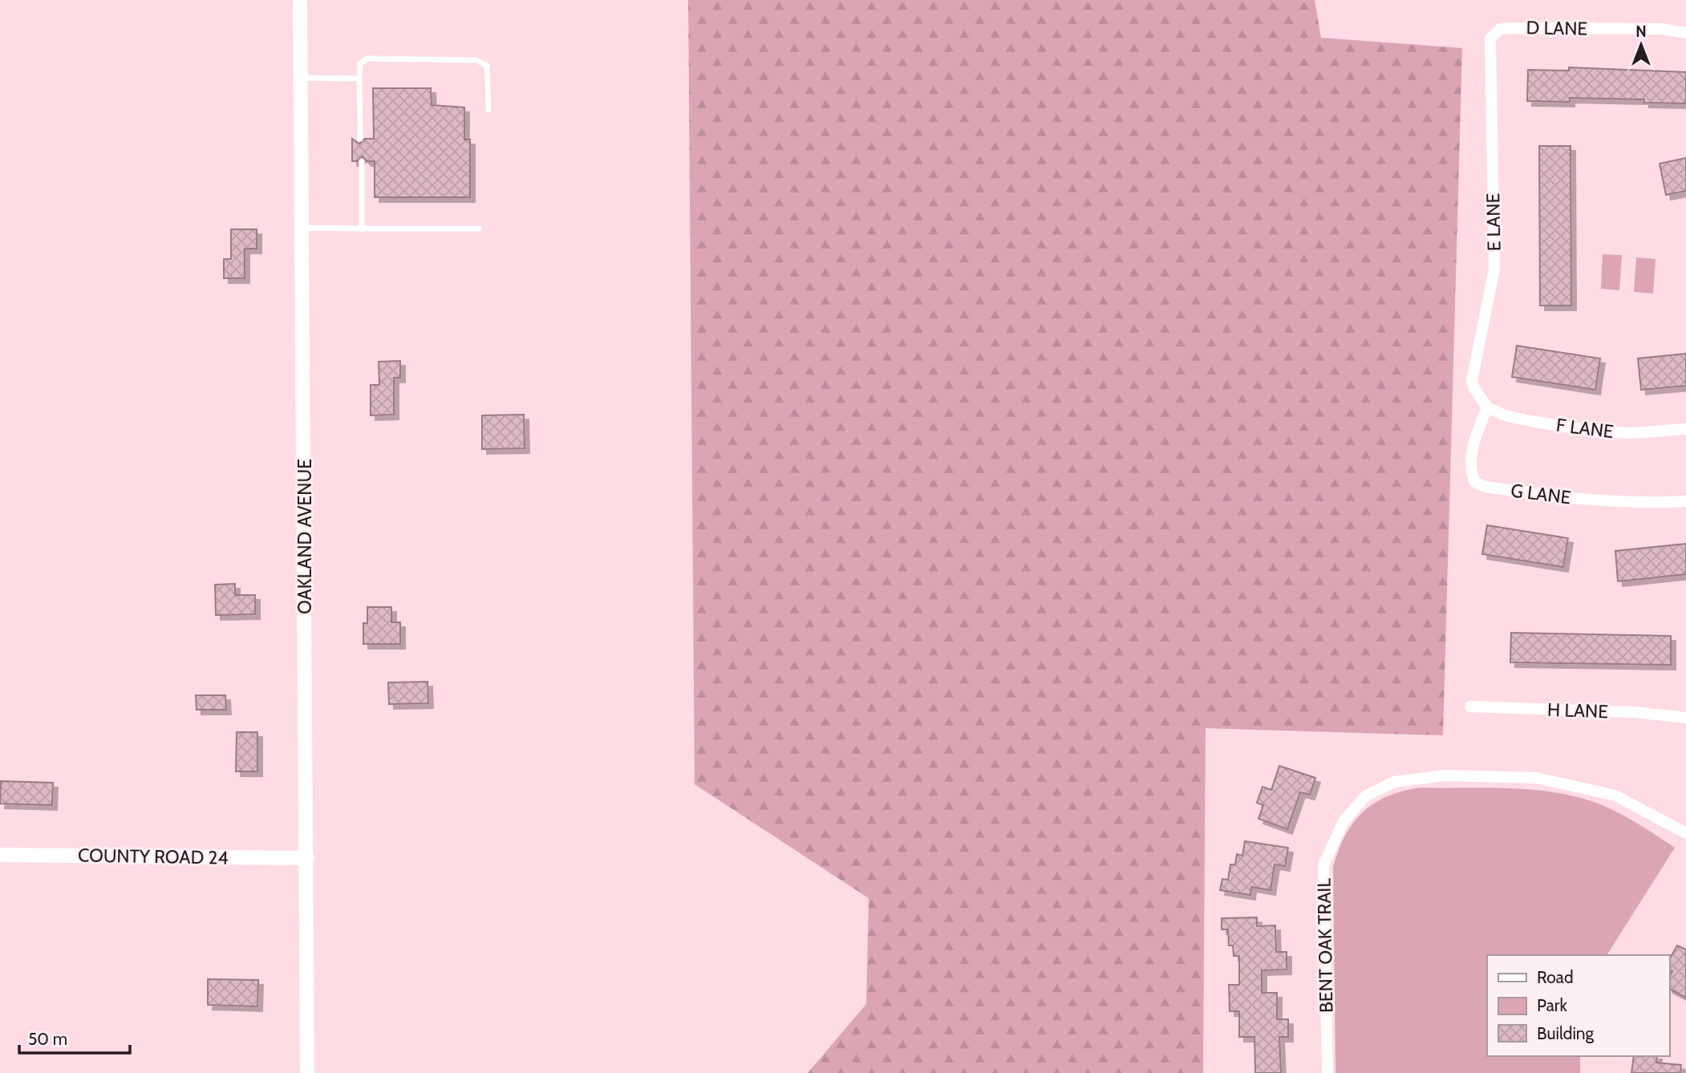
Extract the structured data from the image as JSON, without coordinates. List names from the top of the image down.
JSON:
{
  "streets": {
    "street": [
      "D LANE",
      "E LANE",
      "F LANE",
      "G LANE",
      "OAKLAND AVENUE",
      "H LANE",
      "COUNTY ROAD 24",
      "BENT OAK TRAIL"
    ]
  },
  "crossings": [
    ["D LANE", "E LANE"],
    ["E LANE", "F LANE"],
    ["E LANE", "G LANE"],
    ["F LANE", "G LANE"],
    ["OAKLAND AVENUE", "COUNTY ROAD 24"]
  ],
  "legend": ["Road", "Park", "Building"],
  "scale_bar": "50 m",
  "north": "top"
}
